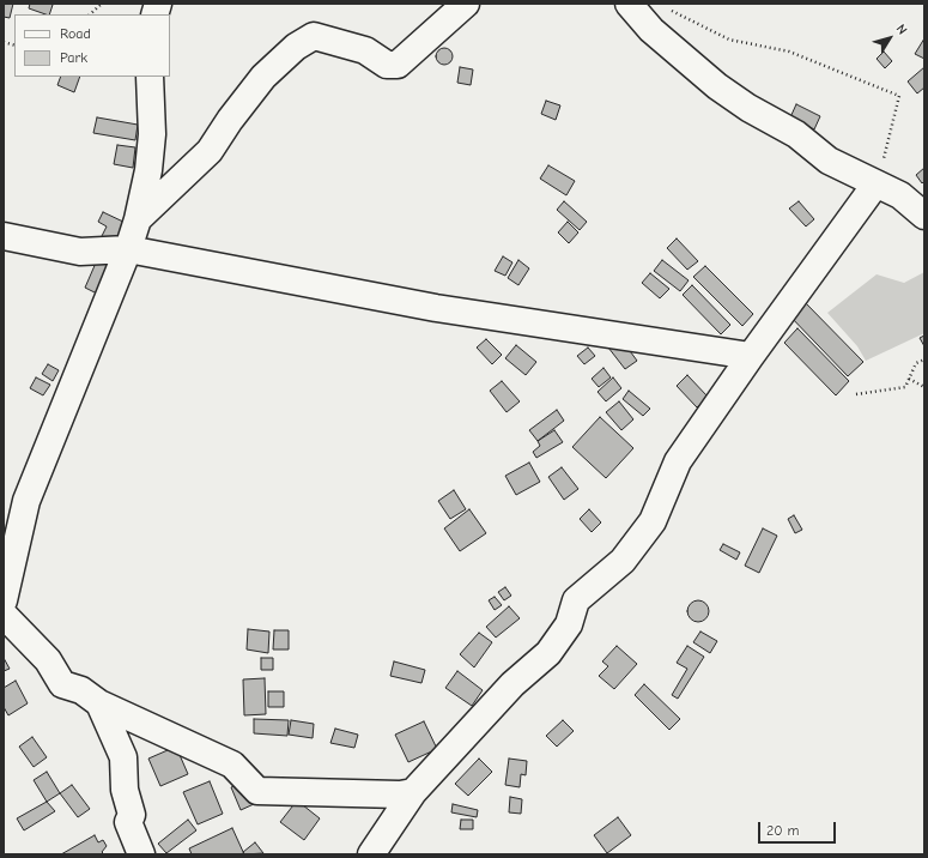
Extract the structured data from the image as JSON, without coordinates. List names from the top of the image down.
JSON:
{
  "legend": ["Road", "Park"],
  "scale_bar": "20 m",
  "north": "top right"
}
